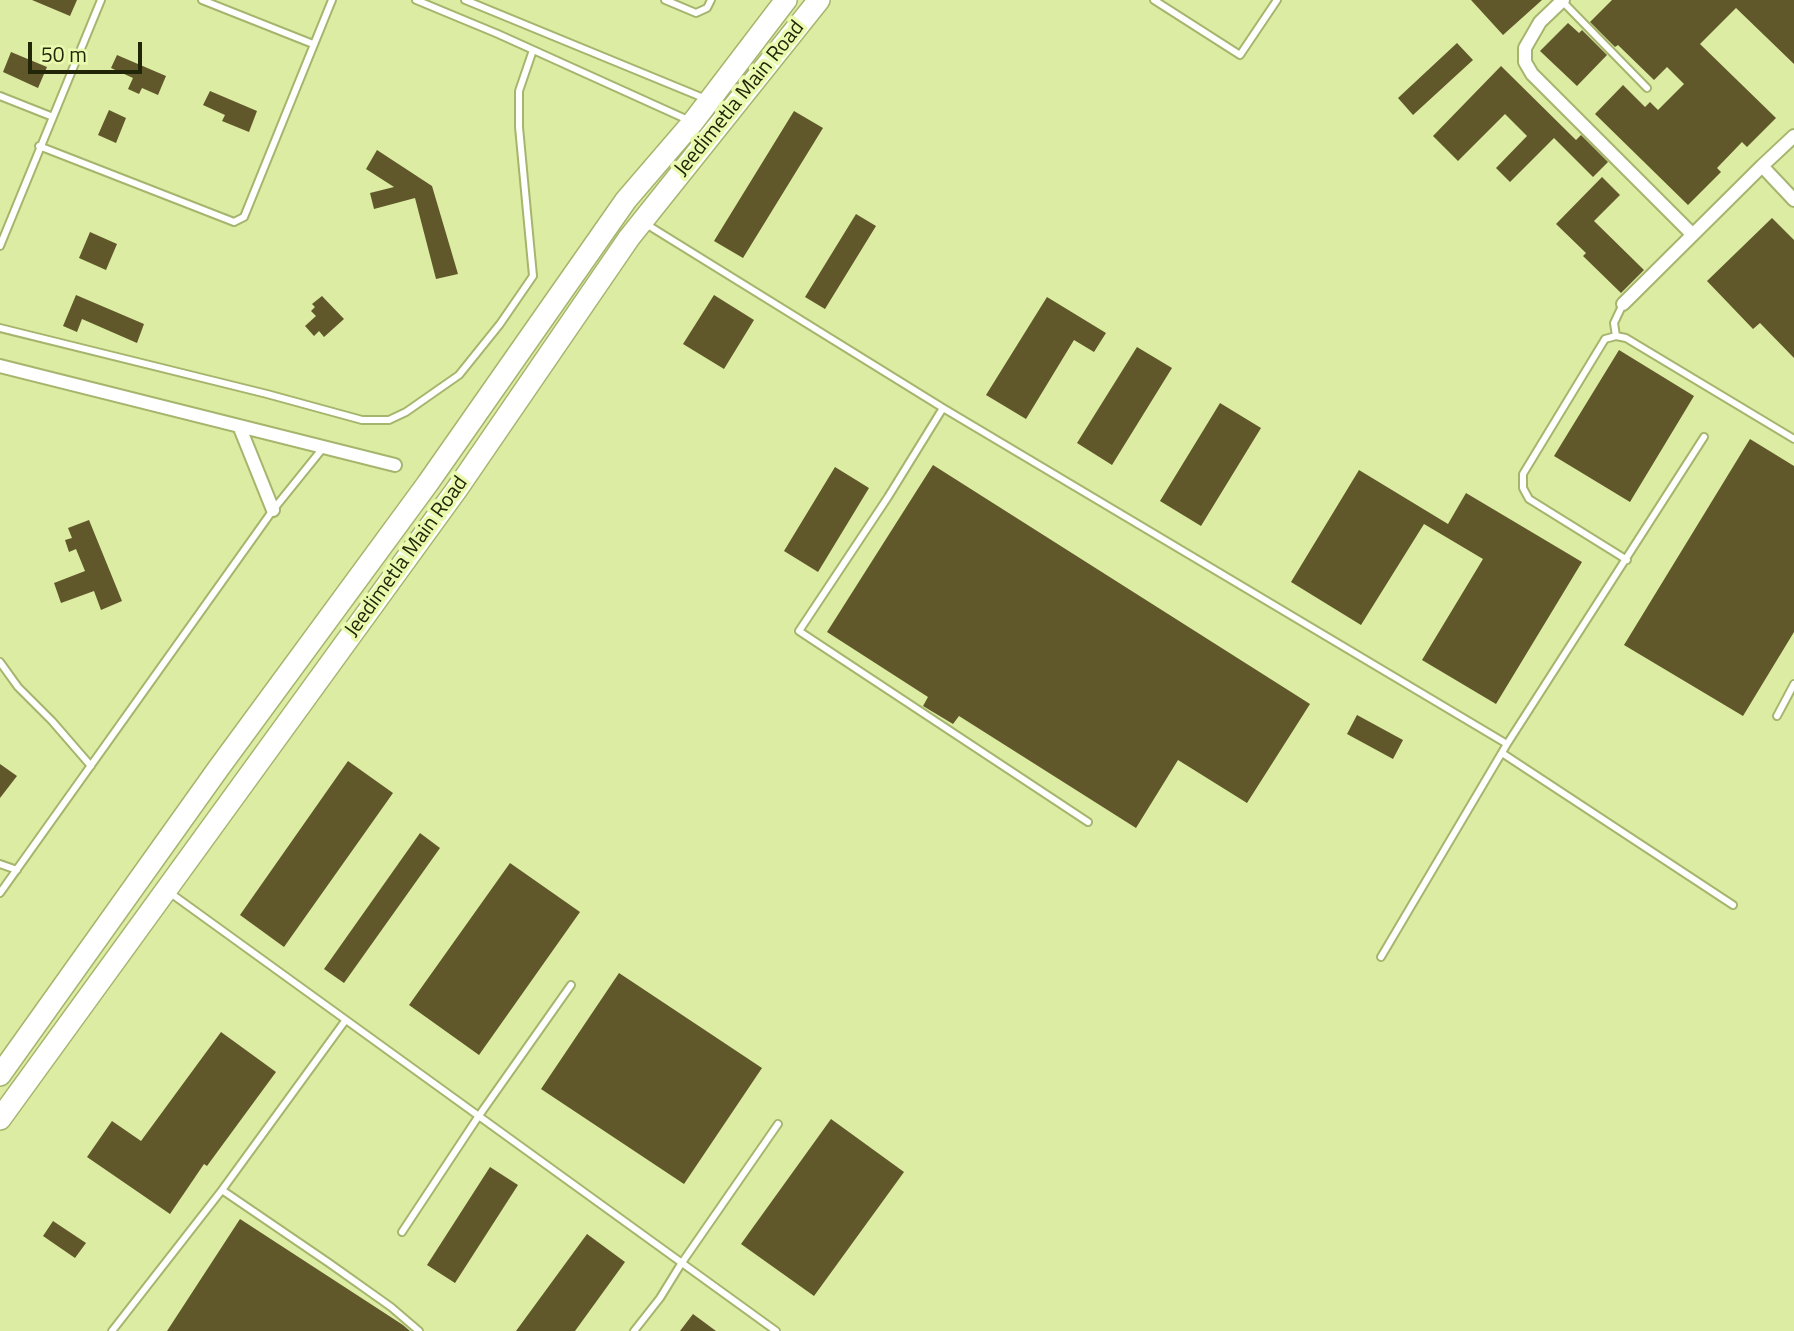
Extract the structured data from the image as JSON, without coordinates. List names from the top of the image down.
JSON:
{
  "streets": {
    "main road": ["Jeedimetla Main Road"]
  },
  "scale_bar": "50 m"
}
